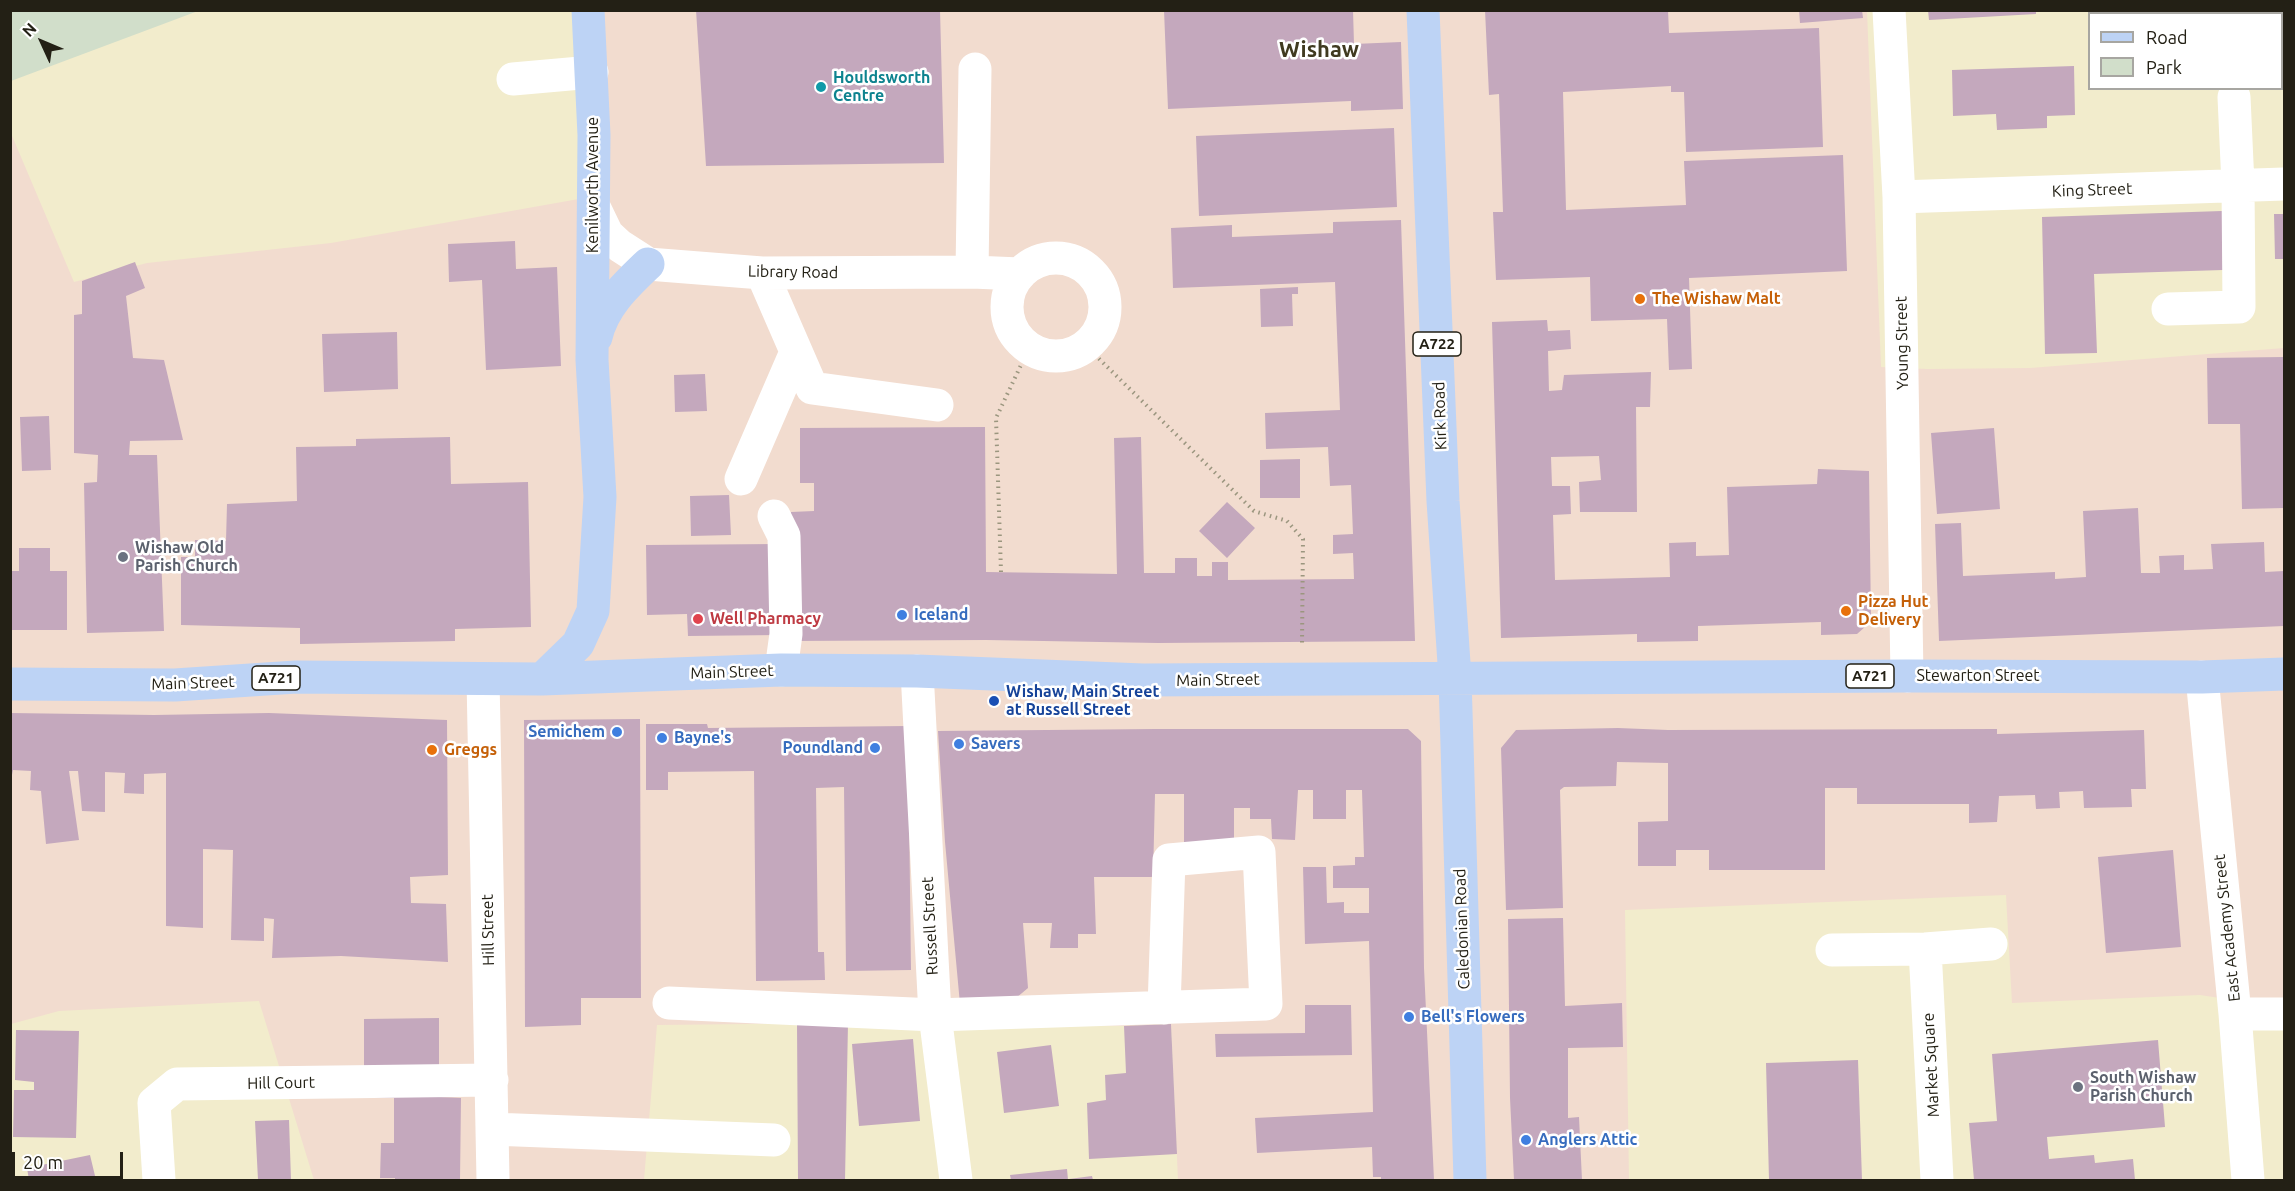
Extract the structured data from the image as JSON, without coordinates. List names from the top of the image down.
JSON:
{
  "streets": {
    "main road": [
      "Kenilworth Avenue",
      "A722",
      "Kirk Road",
      "Main Street",
      "A721",
      "Stewarton Street",
      "Caledonian Road"
    ],
    "street": [
      "King Street",
      "Library Road",
      "Young Street",
      "Russell Street",
      "East Academy Street",
      "Hill Street",
      "Market Square",
      "Hill Court"
    ]
  },
  "crossings": [
    ["Kenilworth Avenue", "Library Road"],
    ["Kenilworth Avenue", "Main Street"],
    ["King Street", "Young Street"],
    ["Young Street", "Stewarton Street"],
    ["Kirk Road", "Main Street"],
    ["Kirk Road", "Stewarton Street"],
    ["Kirk Road", "Caledonian Road"],
    ["Main Street", "Stewarton Street"],
    ["Main Street", "Russell Street"],
    ["Main Street", "Caledonian Road"],
    ["Main Street", "Hill Street"],
    ["Stewarton Street", "East Academy Street"],
    ["Stewarton Street", "Caledonian Road"],
    ["Hill Street", "Hill Court"]
  ],
  "districts": ["Wishaw"],
  "places": [
    "Houldsworth Centre",
    "The Wishaw Malt",
    "Wishaw Old Parish Church",
    "Pizza Hut Delivery",
    "Iceland",
    "Well Pharmacy",
    "Wishaw, Main Street at Russell Street",
    "Semichem",
    "Bayne's",
    "Savers",
    "Poundland",
    "Greggs",
    "Bell's Flowers",
    "South Wishaw Parish Church",
    "Anglers Attic"
  ],
  "legend": ["Road", "Park"],
  "scale_bar": "20 m",
  "north": "top left"
}
